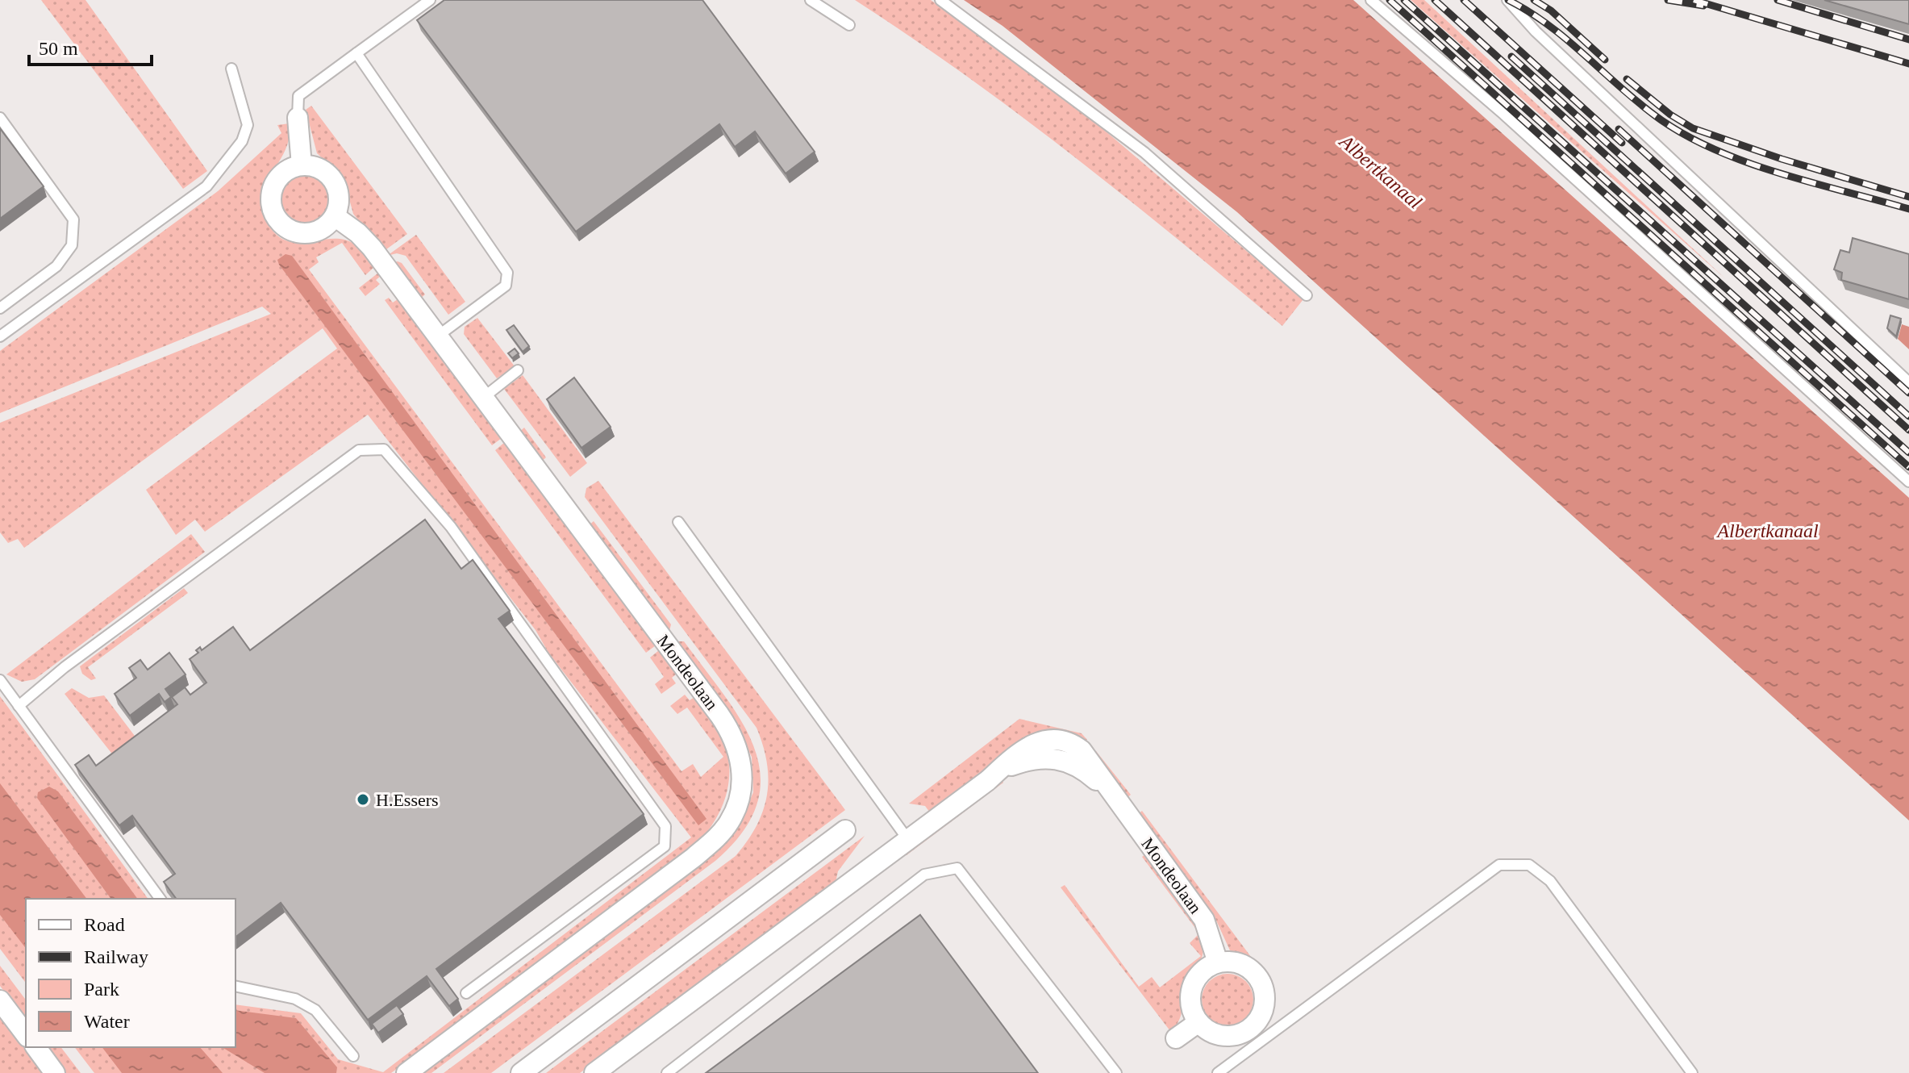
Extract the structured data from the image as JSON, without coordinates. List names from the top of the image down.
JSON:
{
  "streets": {
    "street": ["Mondeolaan"]
  },
  "water": ["Albertkanaal"],
  "places": ["H.Essers"],
  "legend": [
    "Road",
    "Railway",
    "Park",
    "Water"
  ],
  "scale_bar": "50 m"
}
